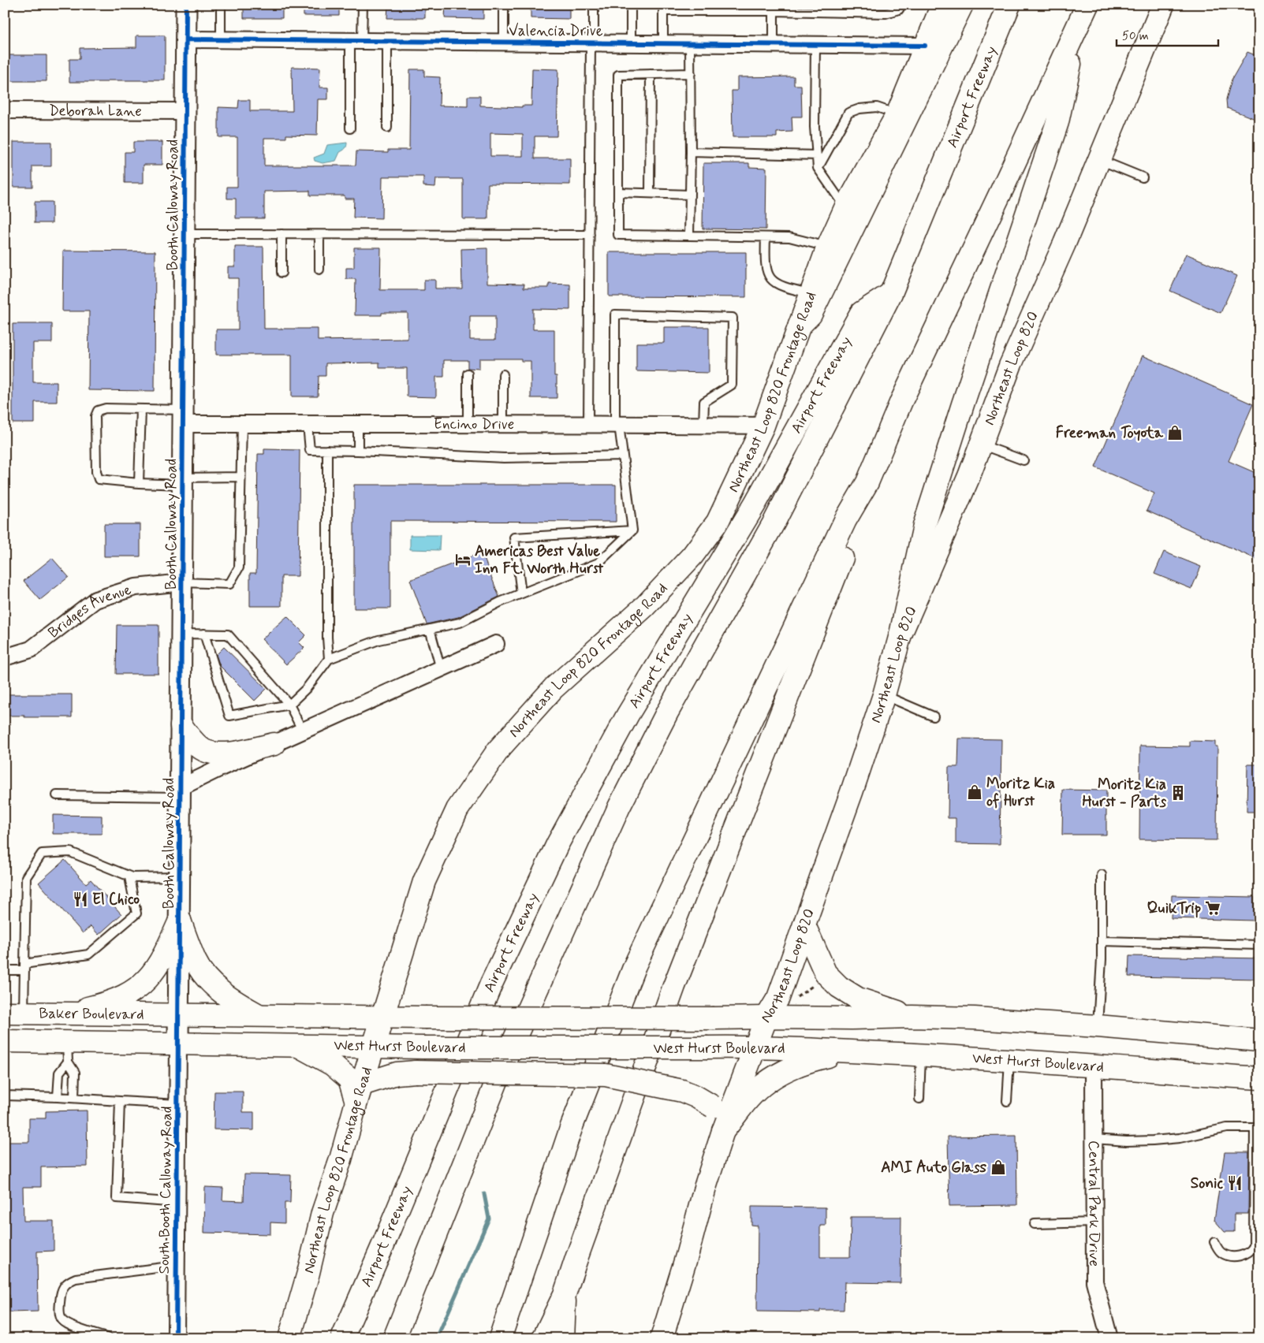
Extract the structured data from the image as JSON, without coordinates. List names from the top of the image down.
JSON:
{
  "streets": {
    "main road": [
      "Airport Freeway",
      "Northeast Loop 820",
      "Northeast Loop 820 Frontage Road",
      "Baker Boulevard",
      "West Hurst Boulevard"
    ],
    "street": [
      "Valencia Drive",
      "Deborah Lane",
      "Booth Calloway Road",
      "Encino Drive",
      "Bridges Avenue",
      "South Booth Calloway Road",
      "Central Park Drive"
    ]
  },
  "crossings": [
    ["Valencia Drive", "Booth Calloway Road"],
    ["Valencia Drive", "Northeast Loop 820 Frontage Road"],
    ["Deborah Lane", "Booth Calloway Road"],
    ["Booth Calloway Road", "Encino Drive"],
    ["Booth Calloway Road", "Bridges Avenue"],
    ["Booth Calloway Road", "Baker Boulevard"],
    ["Booth Calloway Road", "West Hurst Boulevard"],
    ["Booth Calloway Road", "South Booth Calloway Road"],
    ["Northeast Loop 820", "West Hurst Boulevard"],
    ["Northeast Loop 820 Frontage Road", "Encino Drive"],
    ["Northeast Loop 820 Frontage Road", "West Hurst Boulevard"],
    ["Baker Boulevard", "West Hurst Boulevard"],
    ["Baker Boulevard", "South Booth Calloway Road"],
    ["West Hurst Boulevard", "South Booth Calloway Road"],
    ["West Hurst Boulevard", "Central Park Drive"]
  ],
  "places": {
    "shop": ["Freeman Toyota", "Moritz Kia of Hurst", "AMI Auto Glass"],
    "hotel": ["Americas Best Value Inn Ft. Worth Hurst"],
    "building": ["Moritz Kia Hurst - Parts"],
    "restaurant": ["El Chico", "Sonic"],
    "supermarket": ["QuikTrip"]
  },
  "scale_bar": "50 m"
}
